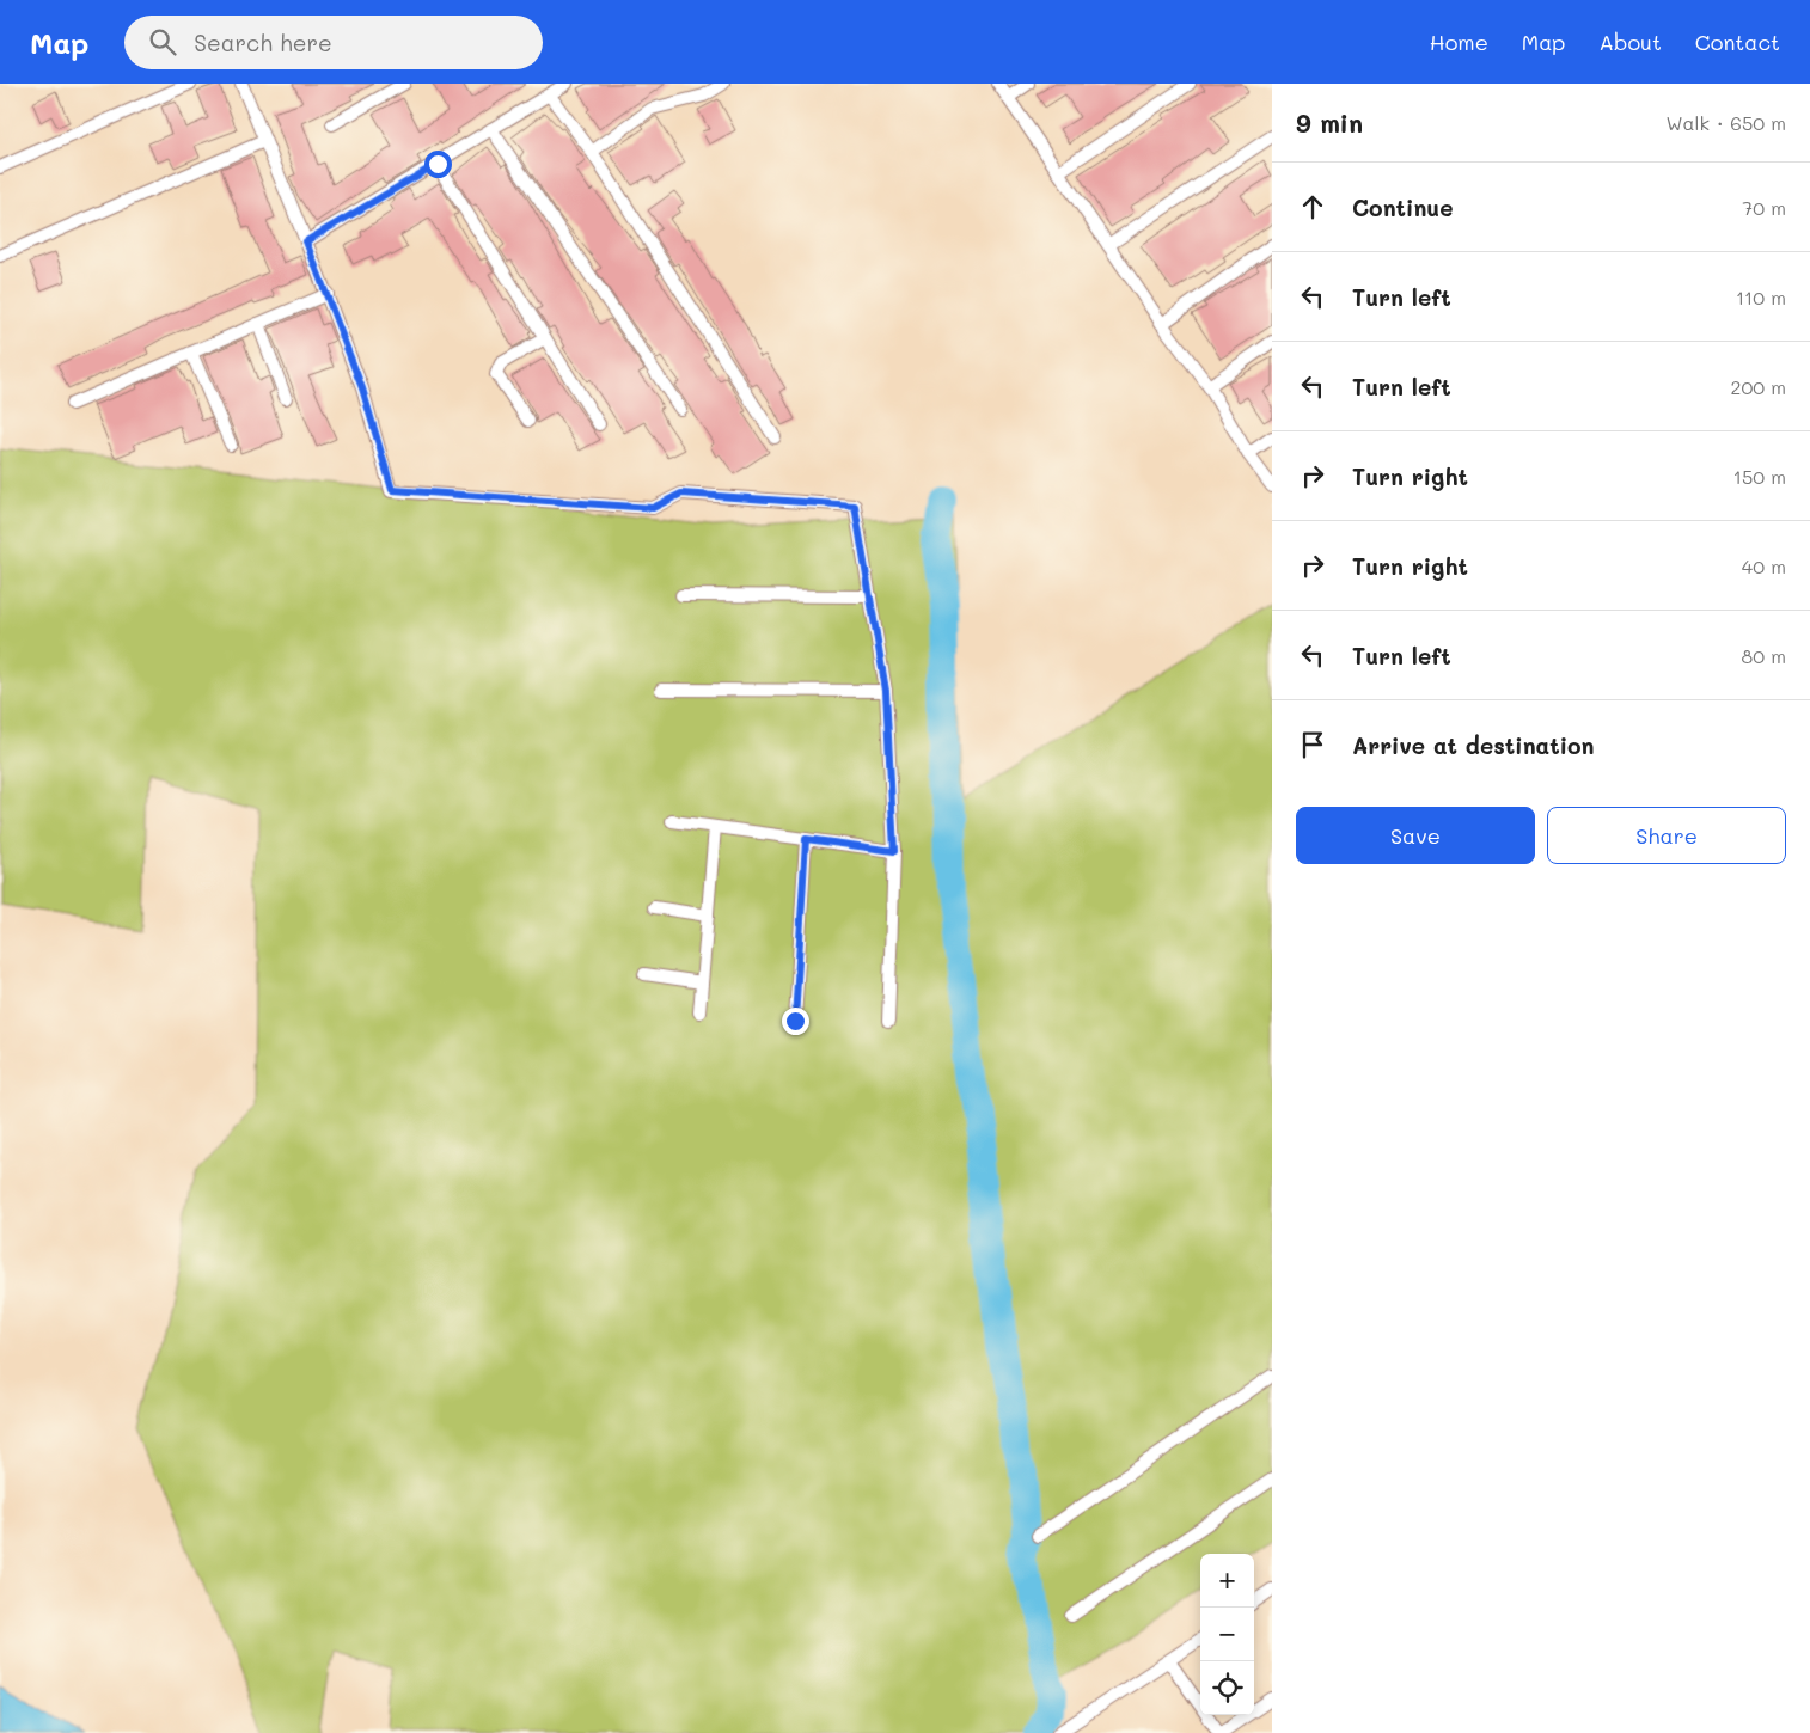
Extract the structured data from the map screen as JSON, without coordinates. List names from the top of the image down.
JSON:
{
  "page": {
    "header": "Map",
    "search": "Search here",
    "nav": [
      "Home",
      "Map",
      "About",
      "Contact"
    ],
    "heading": ["9 min", "Walk · 650 m"],
    "list": [
      ["Continue", "70 m"],
      ["Turn left", "110 m"],
      ["Turn left", "200 m"],
      ["Turn right", "150 m"],
      ["Turn right", "40 m"],
      ["Turn left", "80 m"],
      "Arrive at destination"
    ],
    "buttons": ["Save", "Share"],
    "map_buttons": ["+", "−"]
  }
}
